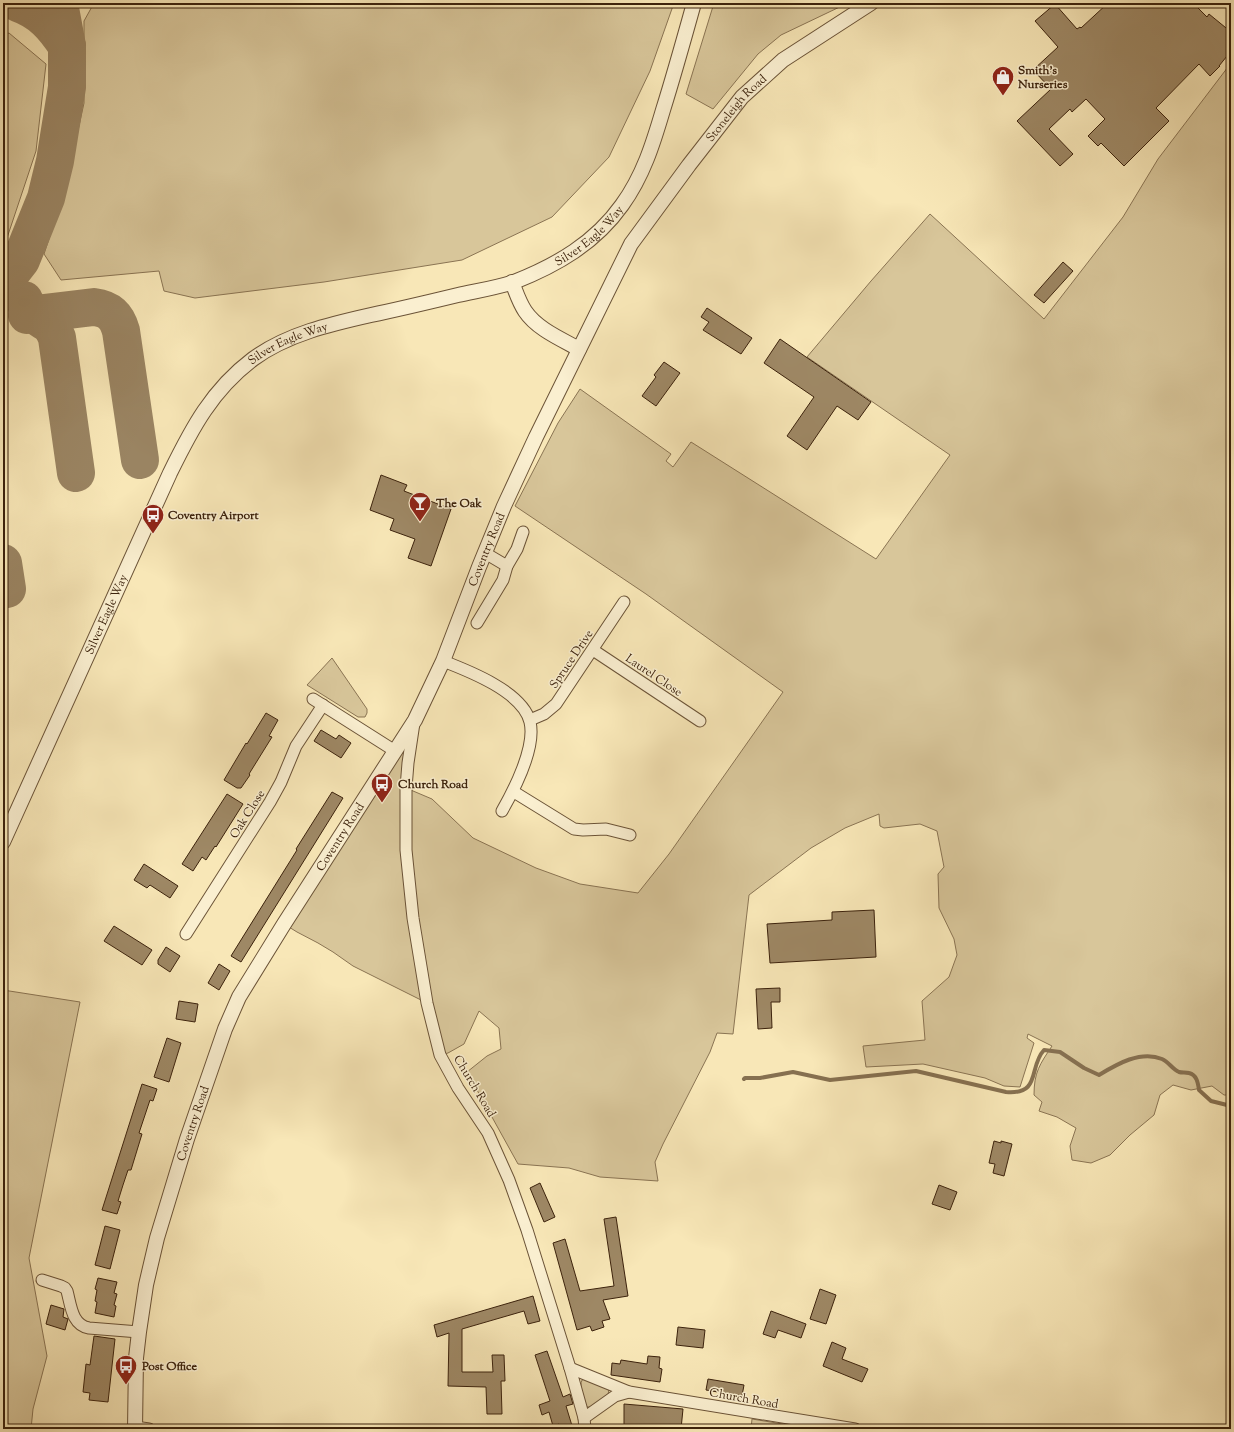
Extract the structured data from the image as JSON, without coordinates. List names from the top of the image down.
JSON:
{
  "streets": {
    "street": [
      "Stoneleigh Road",
      "Silver Eagle Way",
      "Coventry Road",
      "Spruce Drive",
      "Laurel Close",
      "Oak Close",
      "Church Road"
    ]
  },
  "crossings": [
    ["Stoneleigh Road", "Coventry Road"],
    ["Coventry Road", "Church Road"],
    ["Spruce Drive", "Laurel Close"]
  ],
  "places": {
    "shop": ["Smith's Nurseries"],
    "bar": ["The Oak"],
    "bus stop": ["Coventry Airport", "Church Road", "Post Office"]
  }
}
